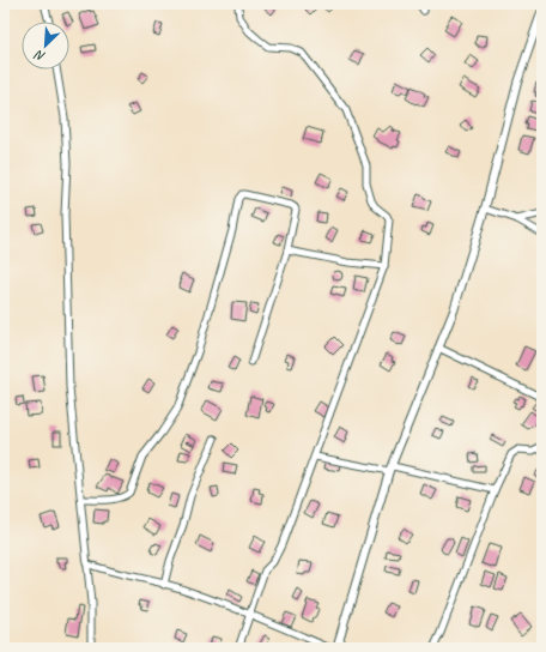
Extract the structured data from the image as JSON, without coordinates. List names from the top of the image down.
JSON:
{
  "north": "bottom left"
}
